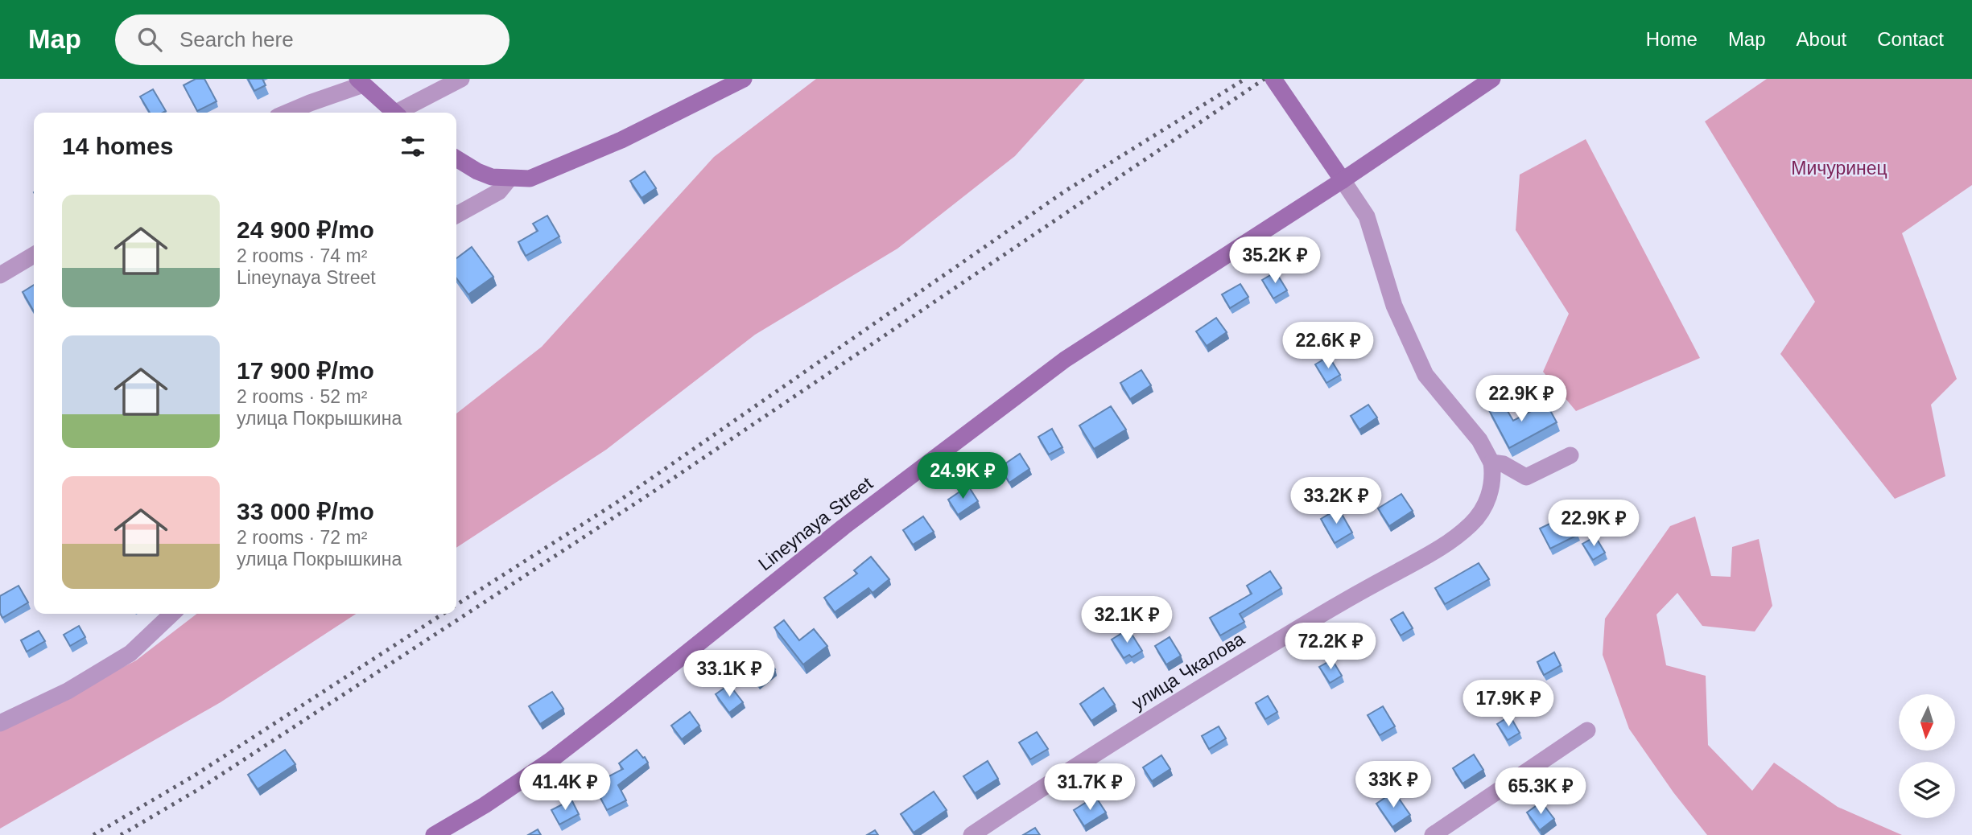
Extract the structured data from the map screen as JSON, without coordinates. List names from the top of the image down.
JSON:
{
  "streets": {
    "main road": ["Lineynaya Street"],
    "street": ["улица Чкалова"]
  },
  "parks": ["Мичуринец"],
  "north": "bottom",
  "page": {
    "header": "Map",
    "search": "Search here",
    "nav": [
      "Home",
      "Map",
      "About",
      "Contact"
    ],
    "heading": "14 homes",
    "list": [
      {
        "name": "24 900 ₽/mo",
        "note": "2 rooms · 74 m² · Lineynaya Street"
      },
      {
        "name": "17 900 ₽/mo",
        "note": "2 rooms · 52 m² · улица Покрышкина"
      },
      {
        "name": "33 000 ₽/mo",
        "note": "2 rooms · 72 m² · улица Покрышкина"
      }
    ],
    "price": [
      "35.2K ₽",
      "22.6K ₽",
      "22.9K ₽",
      "24.9K ₽",
      "33.2K ₽",
      "22.9K ₽",
      "32.1K ₽",
      "72.2K ₽",
      "33.1K ₽",
      "17.9K ₽",
      "33K ₽",
      "41.4K ₽",
      "31.7K ₽",
      "65.3K ₽"
    ]
  }
}
